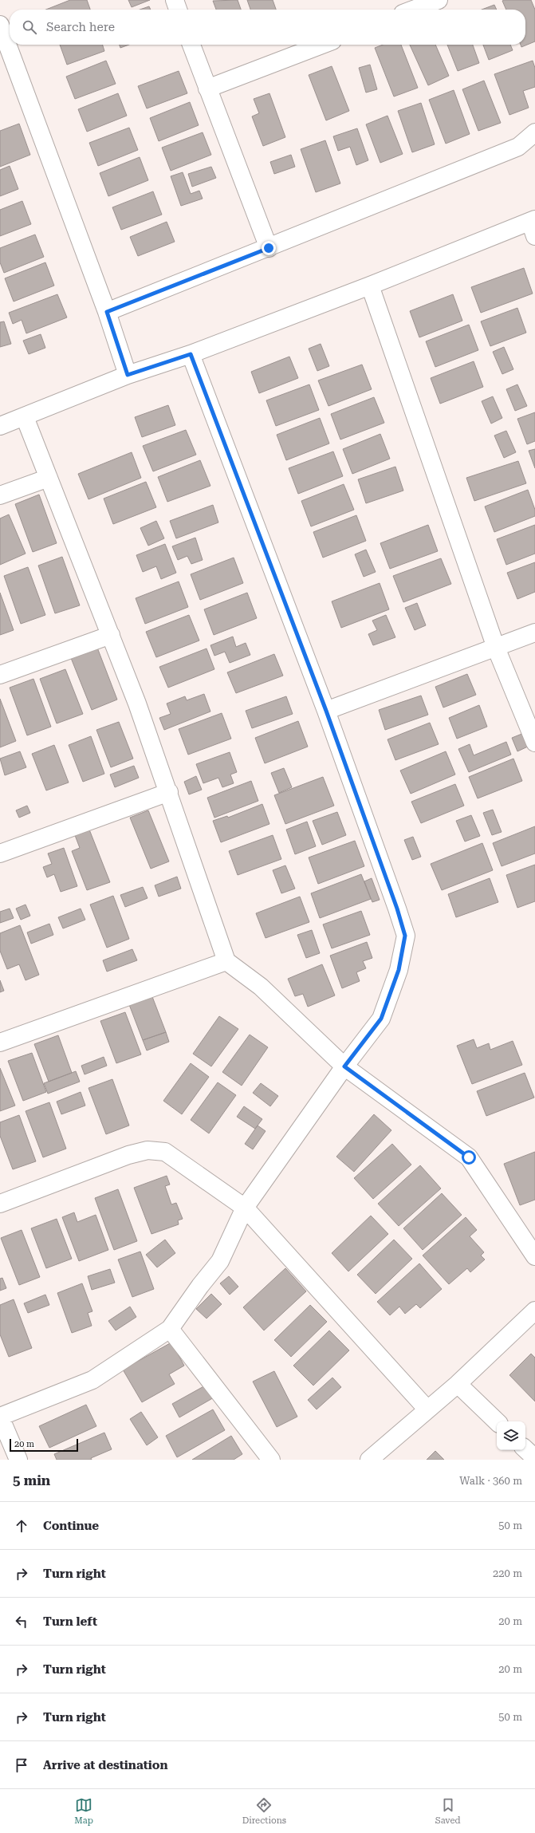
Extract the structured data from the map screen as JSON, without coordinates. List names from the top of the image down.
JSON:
{
  "scale_bar": "20 m",
  "page": {
    "search": "Search here",
    "scale": "20 m",
    "heading": ["5 min", "Walk · 360 m"],
    "list": [
      ["Continue", "50 m"],
      ["Turn right", "220 m"],
      ["Turn left", "20 m"],
      ["Turn right", "20 m"],
      ["Turn right", "50 m"],
      "Arrive at destination"
    ],
    "nav": ["Map", "Directions", "Saved"]
  }
}
